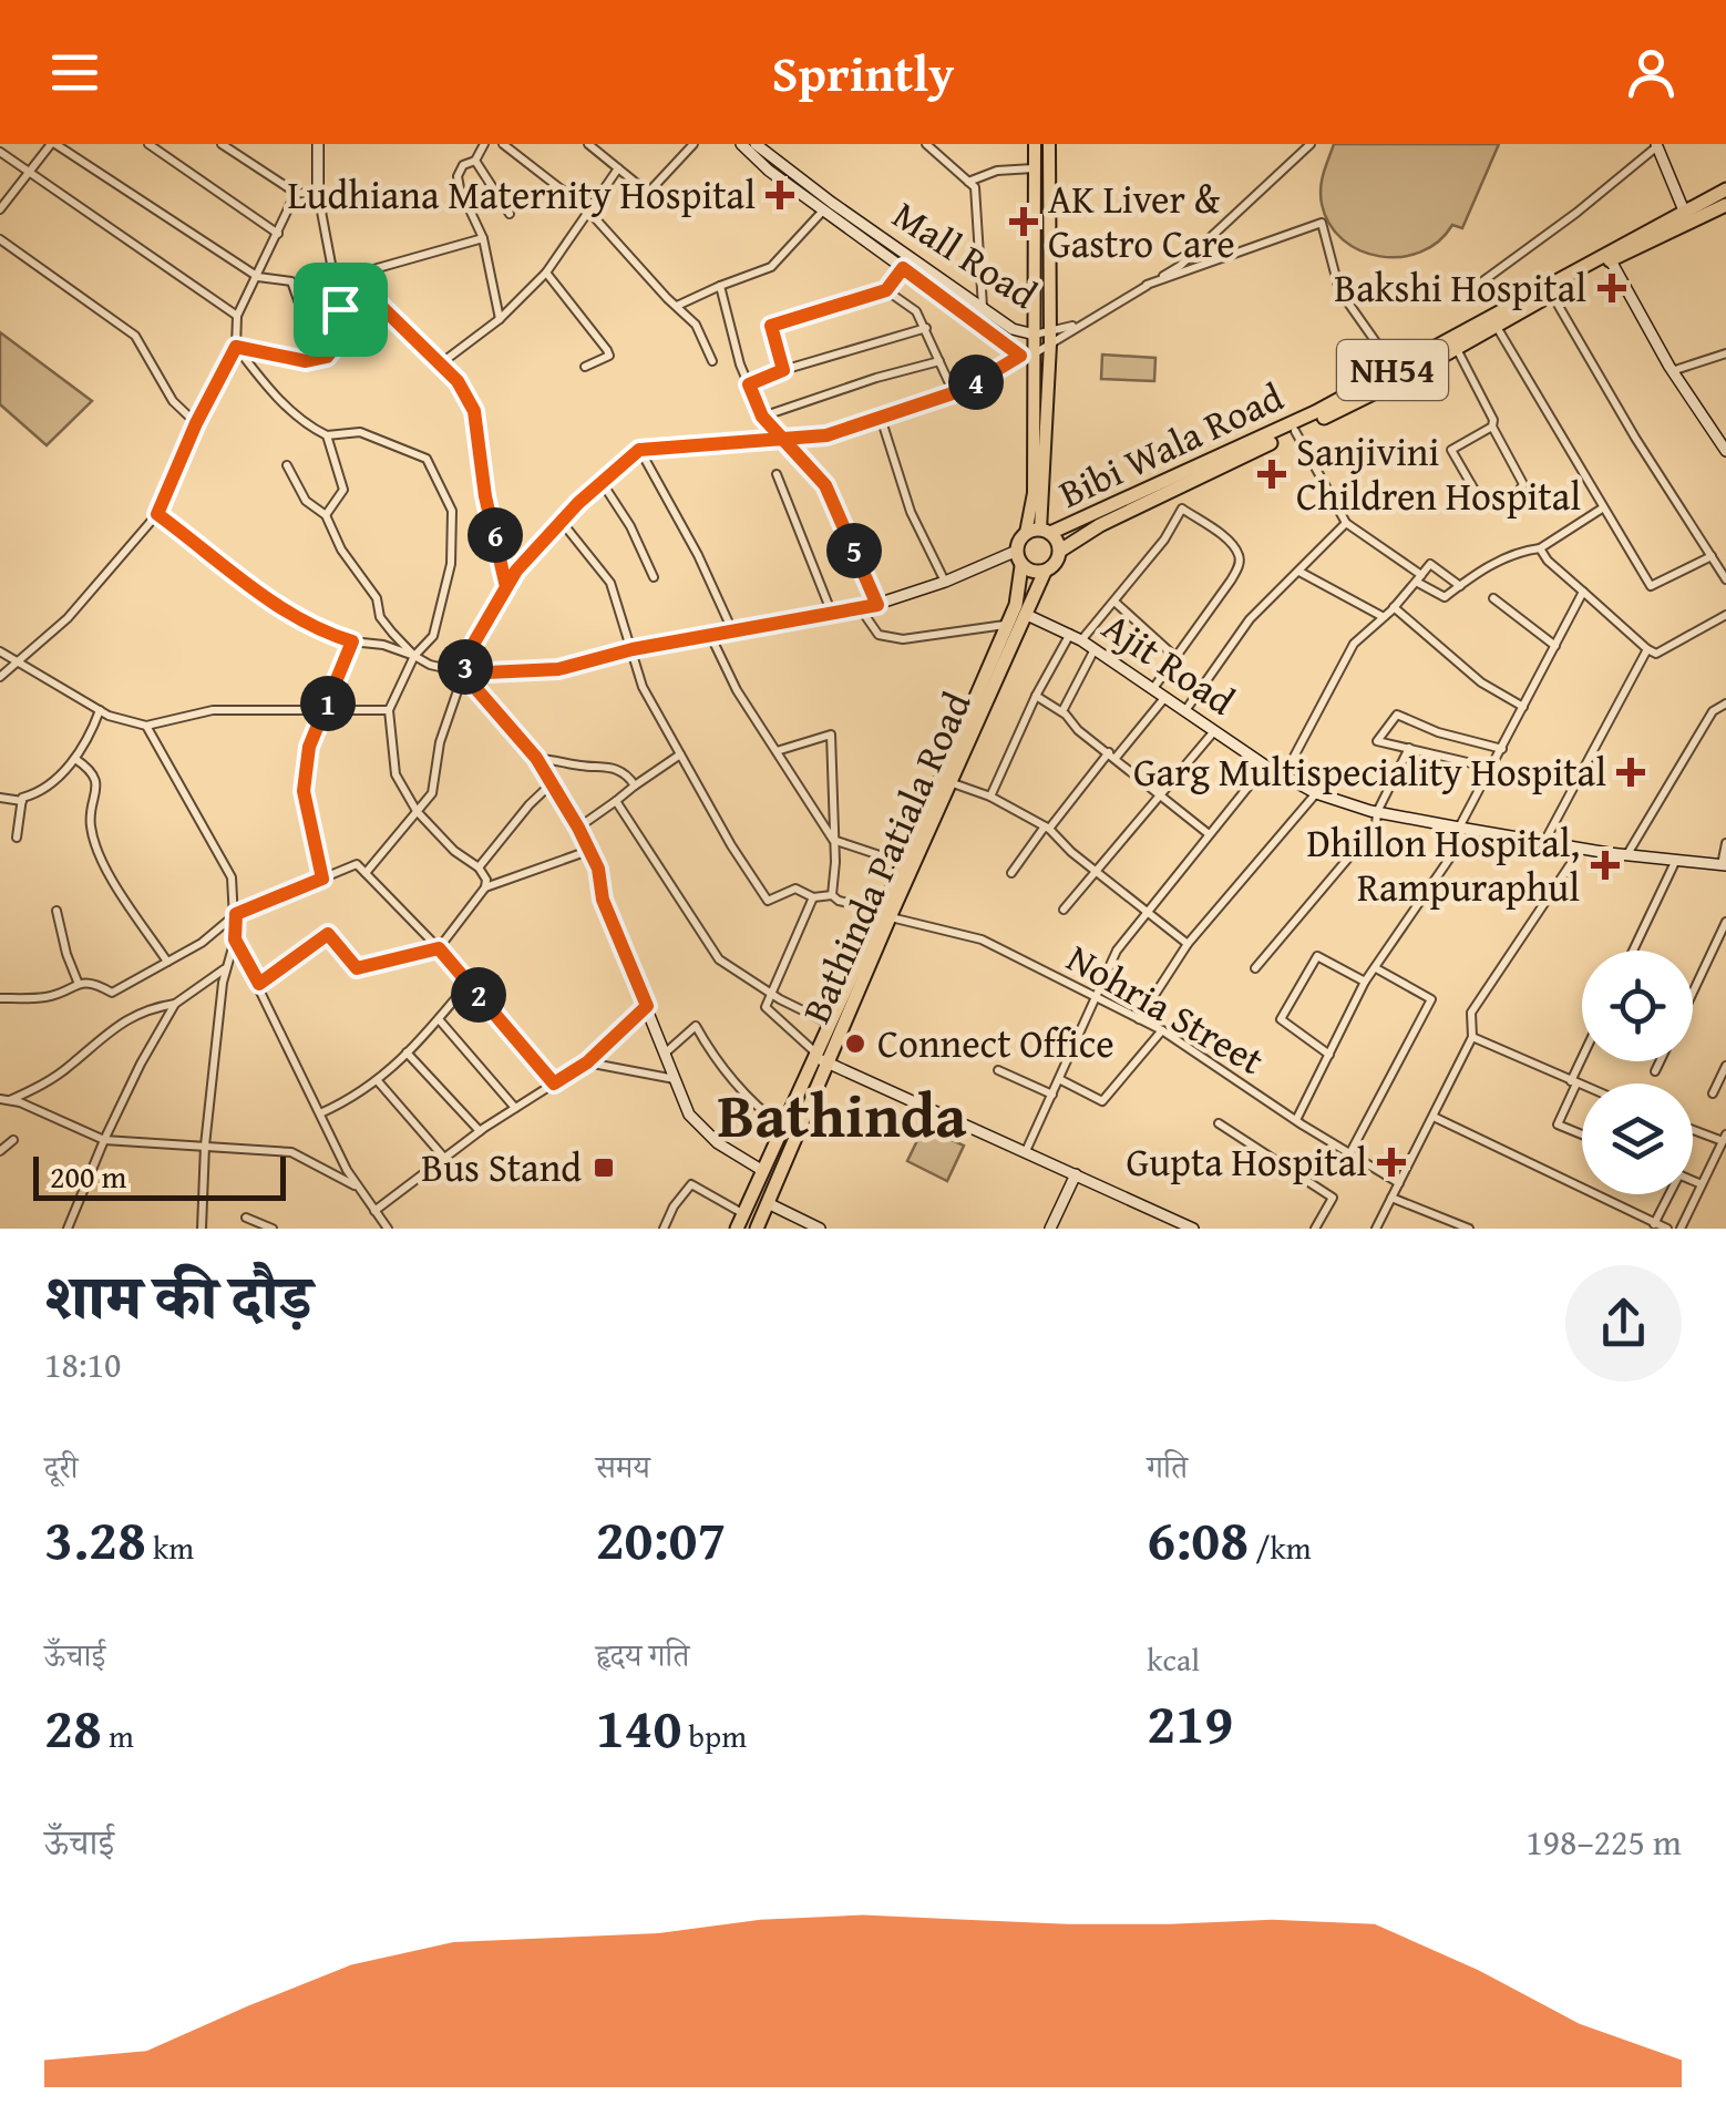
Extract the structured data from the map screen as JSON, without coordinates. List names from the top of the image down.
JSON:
{
  "streets": {
    "highway": ["NH54", "Bibi Wala Road", "Bathinda Patiala Road"],
    "street": ["Mall Road", "Ajit Road", "Nohria Street"]
  },
  "crossings": [
    ["NH54", "Bibi Wala Road"],
    ["NH54", "Bathinda Patiala Road"],
    ["NH54", "Nohria Street"],
    ["Bibi Wala Road", "Bathinda Patiala Road"],
    ["Ajit Road", "Bathinda Patiala Road"],
    ["Bathinda Patiala Road", "Nohria Street"]
  ],
  "districts": ["Bathinda"],
  "places": {
    "health": [
      "Ludhiana Maternity Hospital",
      "AK Liver & Gastro Care",
      "Bakshi Hospital",
      "Sanjivini Children Hospital",
      "Garg Multispeciality Hospital",
      "Dhillon Hospital, Rampuraphul",
      "Gupta Hospital"
    ],
    "other": ["Connect Office"],
    "transit": ["Bus Stand"]
  },
  "scale_bar": "200 m",
  "page": {
    "header": "Sprintly",
    "pins": [
      "4",
      "6",
      "5",
      "3",
      "1",
      "2"
    ],
    "scale": "200 m",
    "heading": ["शाम की दौड़", "18:10"],
    "stats": [
      ["दूरी", "3.28 km"],
      ["समय", "20:07"],
      ["गति", "6:08 /km"],
      ["ऊँचाई", "28 m"],
      ["हृदय गति", "140 bpm"],
      ["kcal", "219"]
    ],
    "chart": ["ऊँचाई", "198–225 m"]
  }
}
